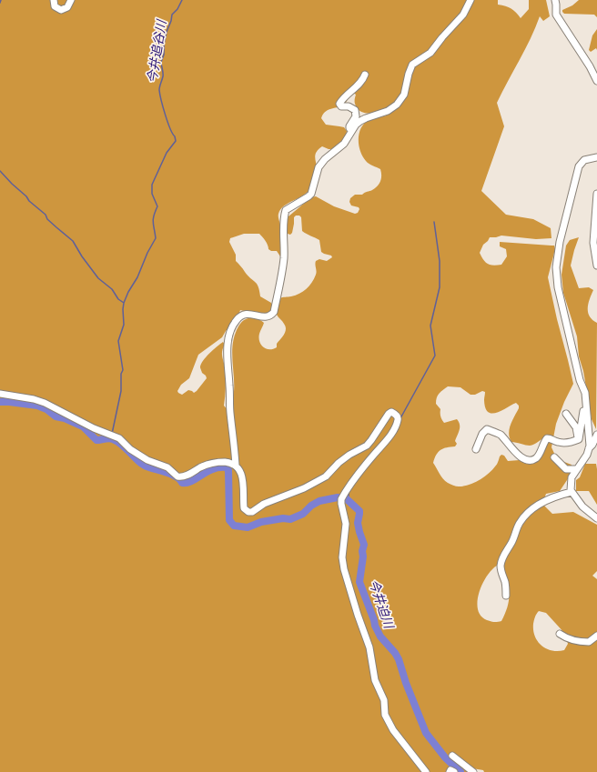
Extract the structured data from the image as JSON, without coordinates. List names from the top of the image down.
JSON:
{
  "water": ["今井追谷川", "今井迫川"]
}
